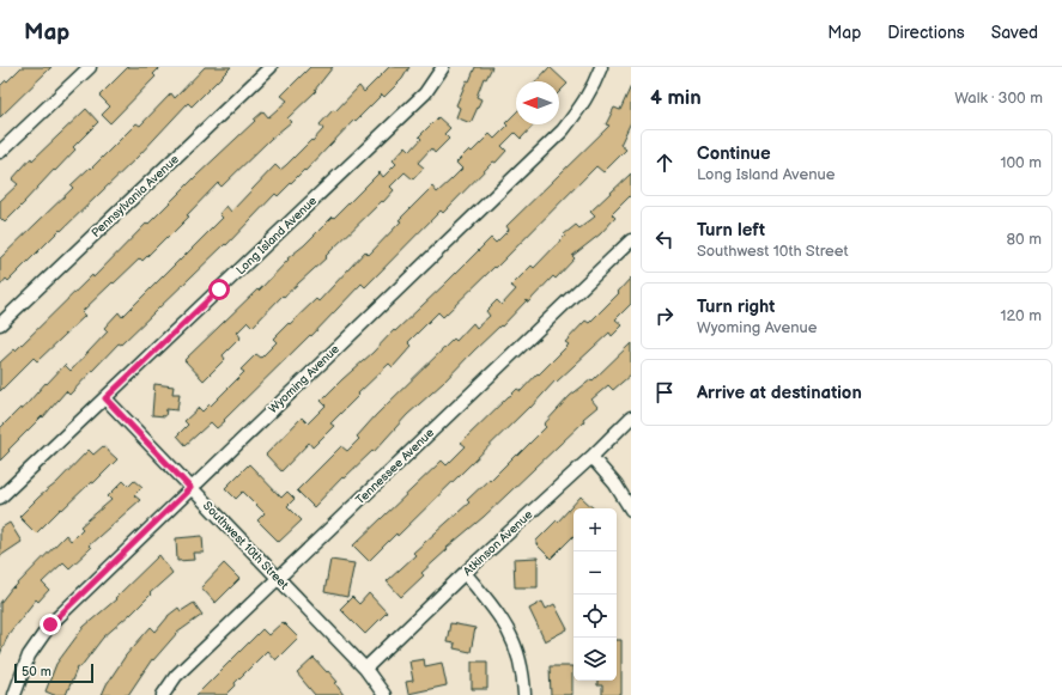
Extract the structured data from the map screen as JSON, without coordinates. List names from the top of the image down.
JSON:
{
  "streets": {
    "street": [
      "Pennsylvania Avenue",
      "Long Island Avenue",
      "Wyoming Avenue",
      "Tennessee Avenue",
      "Atkinson Avenue",
      "Southwest 10th Street"
    ]
  },
  "crossings": [
    ["Long Island Avenue", "Southwest 10th Street"],
    ["Wyoming Avenue", "Southwest 10th Street"],
    ["Tennessee Avenue", "Southwest 10th Street"],
    ["Atkinson Avenue", "Southwest 10th Street"]
  ],
  "scale_bar": "50 m",
  "north": "left",
  "page": {
    "header": "Map",
    "nav": ["Map", "Directions", "Saved"],
    "heading": ["4 min", "Walk · 300 m"],
    "list": [
      ["Continue", "Long Island Avenue", "100 m"],
      ["Turn left", "Southwest 10th Street", "80 m"],
      ["Turn right", "Wyoming Avenue", "120 m"],
      "Arrive at destination"
    ],
    "map_buttons": ["+", "−"],
    "scale": "50 m"
  }
}
